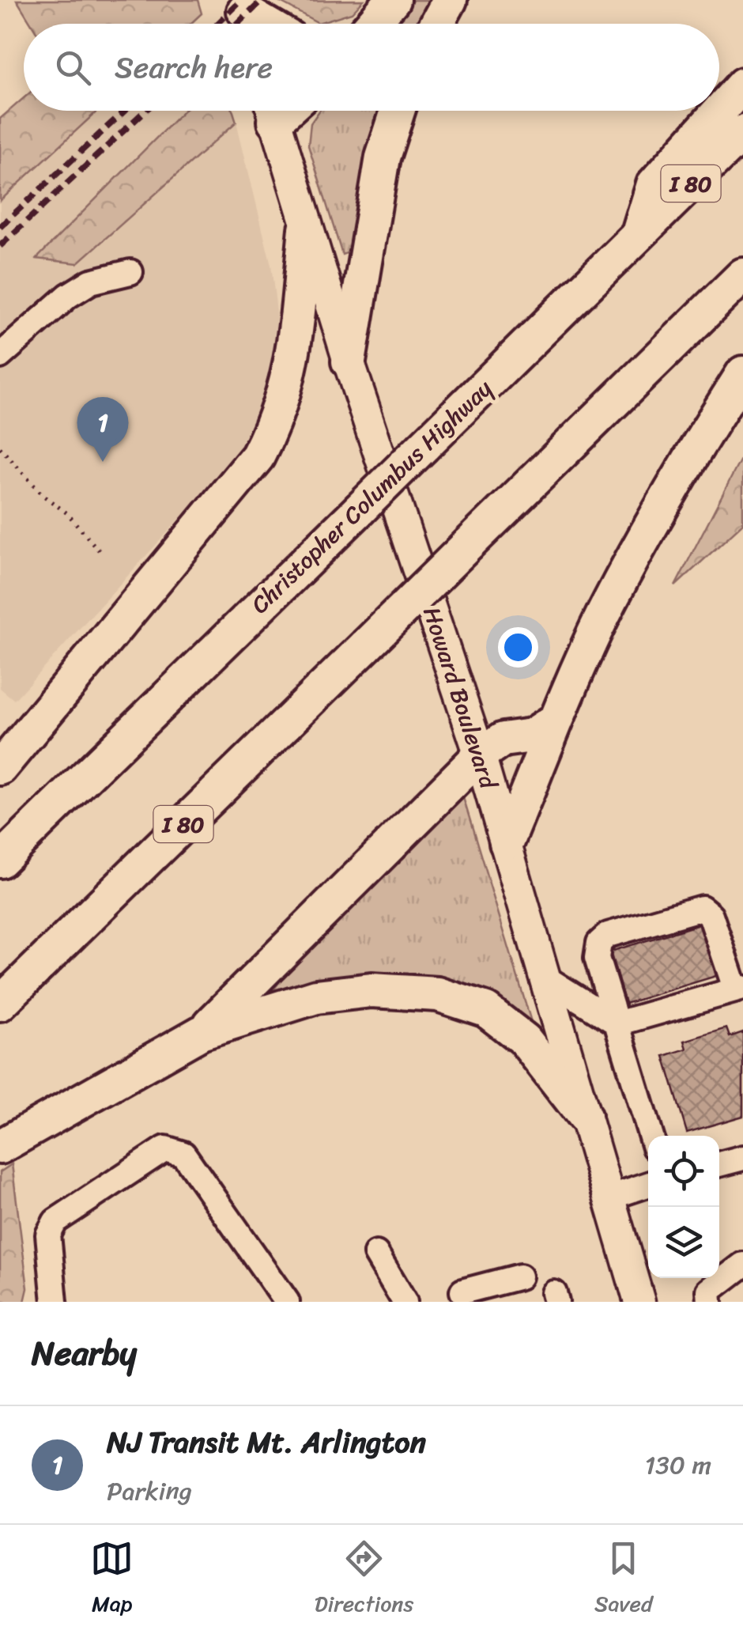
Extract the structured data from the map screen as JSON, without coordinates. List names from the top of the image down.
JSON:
{
  "streets": {
    "highway": ["I 80", "Christopher Columbus Highway"],
    "main road": ["Howard Boulevard"]
  },
  "page": {
    "search": "Search here",
    "pins": "1",
    "heading": "Nearby",
    "list": [
      {
        "mark": "1",
        "name": "NJ Transit Mt. Arlington",
        "note": "Parking",
        "value": "130 m"
      }
    ],
    "nav": ["Map", "Directions", "Saved"]
  }
}
